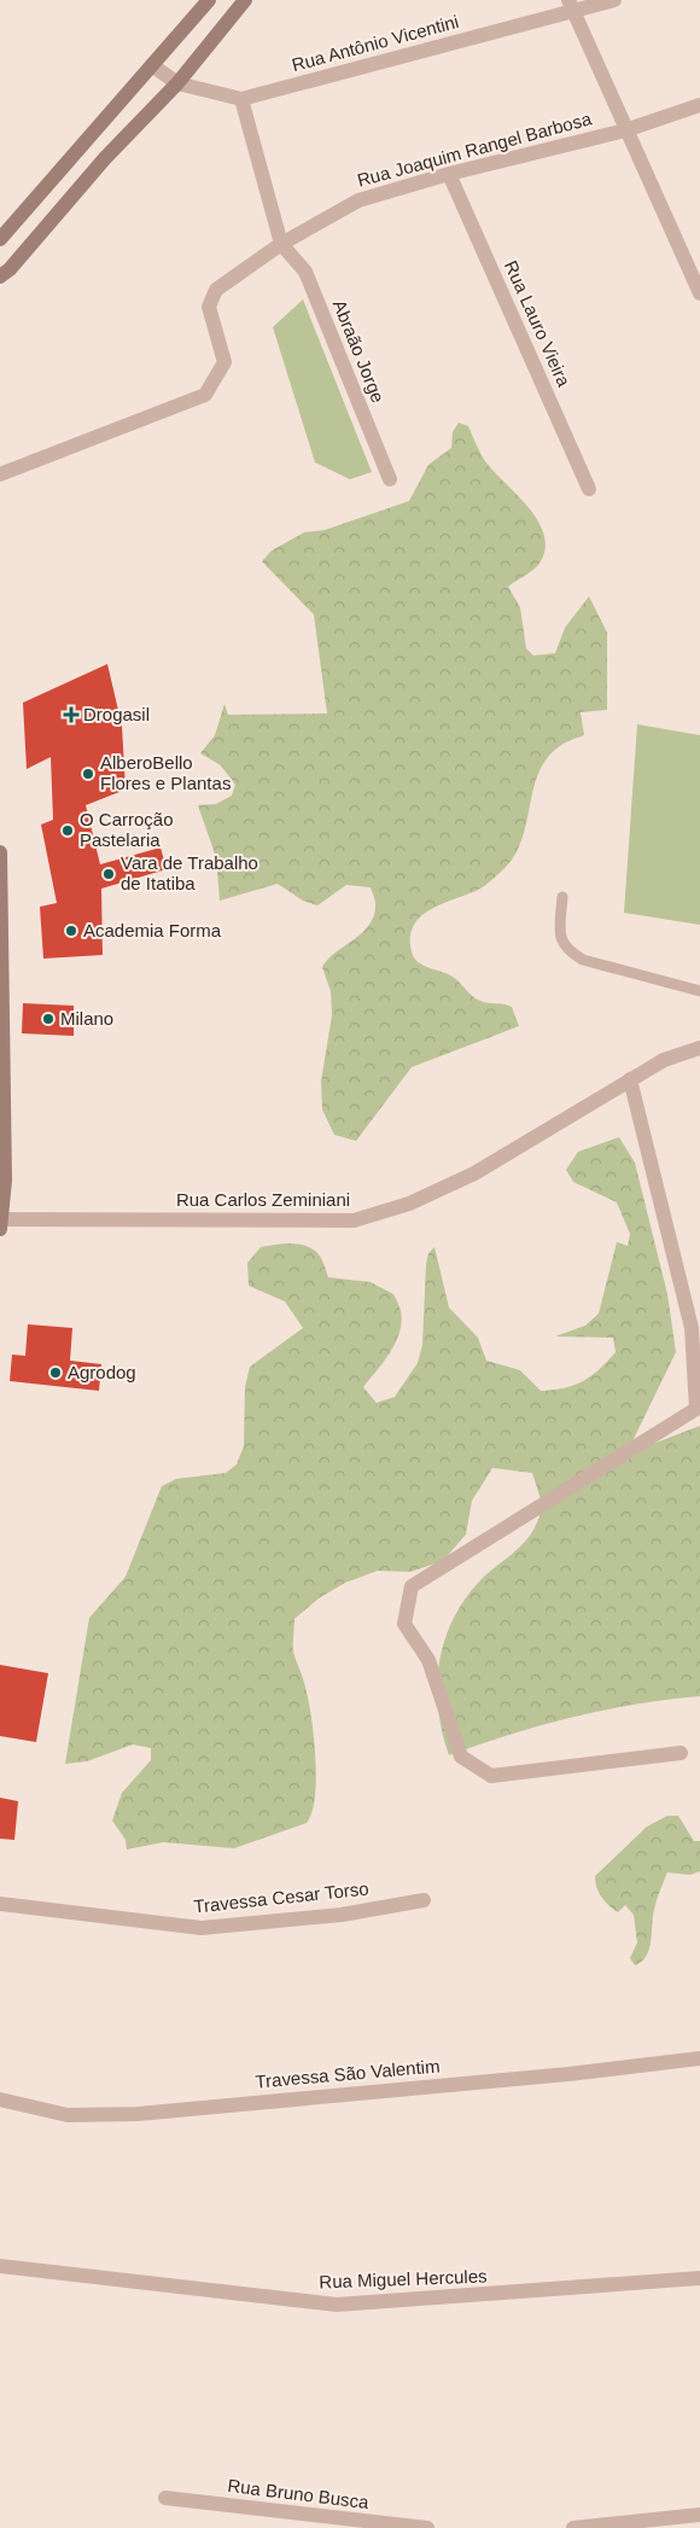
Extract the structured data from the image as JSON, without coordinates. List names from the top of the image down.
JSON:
{
  "streets": {
    "street": [
      "Rua Antônio Vicentini",
      "Rua Joaquim Rangel Barbosa",
      "Rua Lauro Vieira",
      "Abraão Jorge",
      "Rua Carlos Zeminiani",
      "Travessa Cesar Torso",
      "Travessa São Valentim",
      "Rua Miguel Hercules",
      "Rua Bruno Busca"
    ]
  },
  "crossings": [
    ["Rua Joaquim Rangel Barbosa", "Rua Lauro Vieira"],
    ["Rua Joaquim Rangel Barbosa", "Abraão Jorge"]
  ],
  "places": {
    "health": ["Drogasil"],
    "other": [
      "AlberoBello Flores e Plantas",
      "O Carroção Pastelaria",
      "Vara de Trabalho de Itatiba",
      "Academia Forma",
      "Milano",
      "Agrodog"
    ]
  }
}
